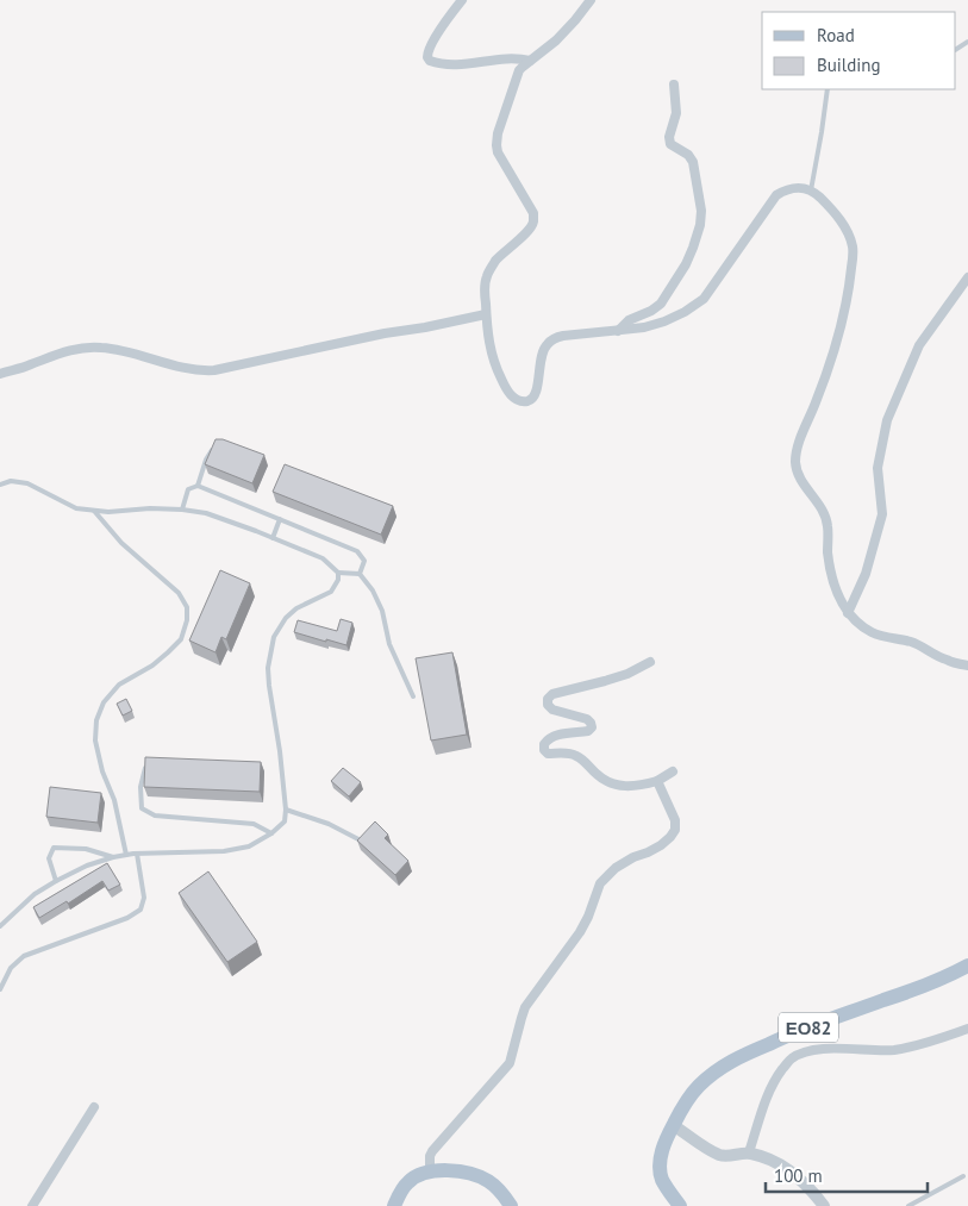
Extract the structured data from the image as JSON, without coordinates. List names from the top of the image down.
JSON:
{
  "streets": {
    "main road": ["ΕΟ82"]
  },
  "legend": ["Road", "Building"],
  "scale_bar": "100 m"
}
